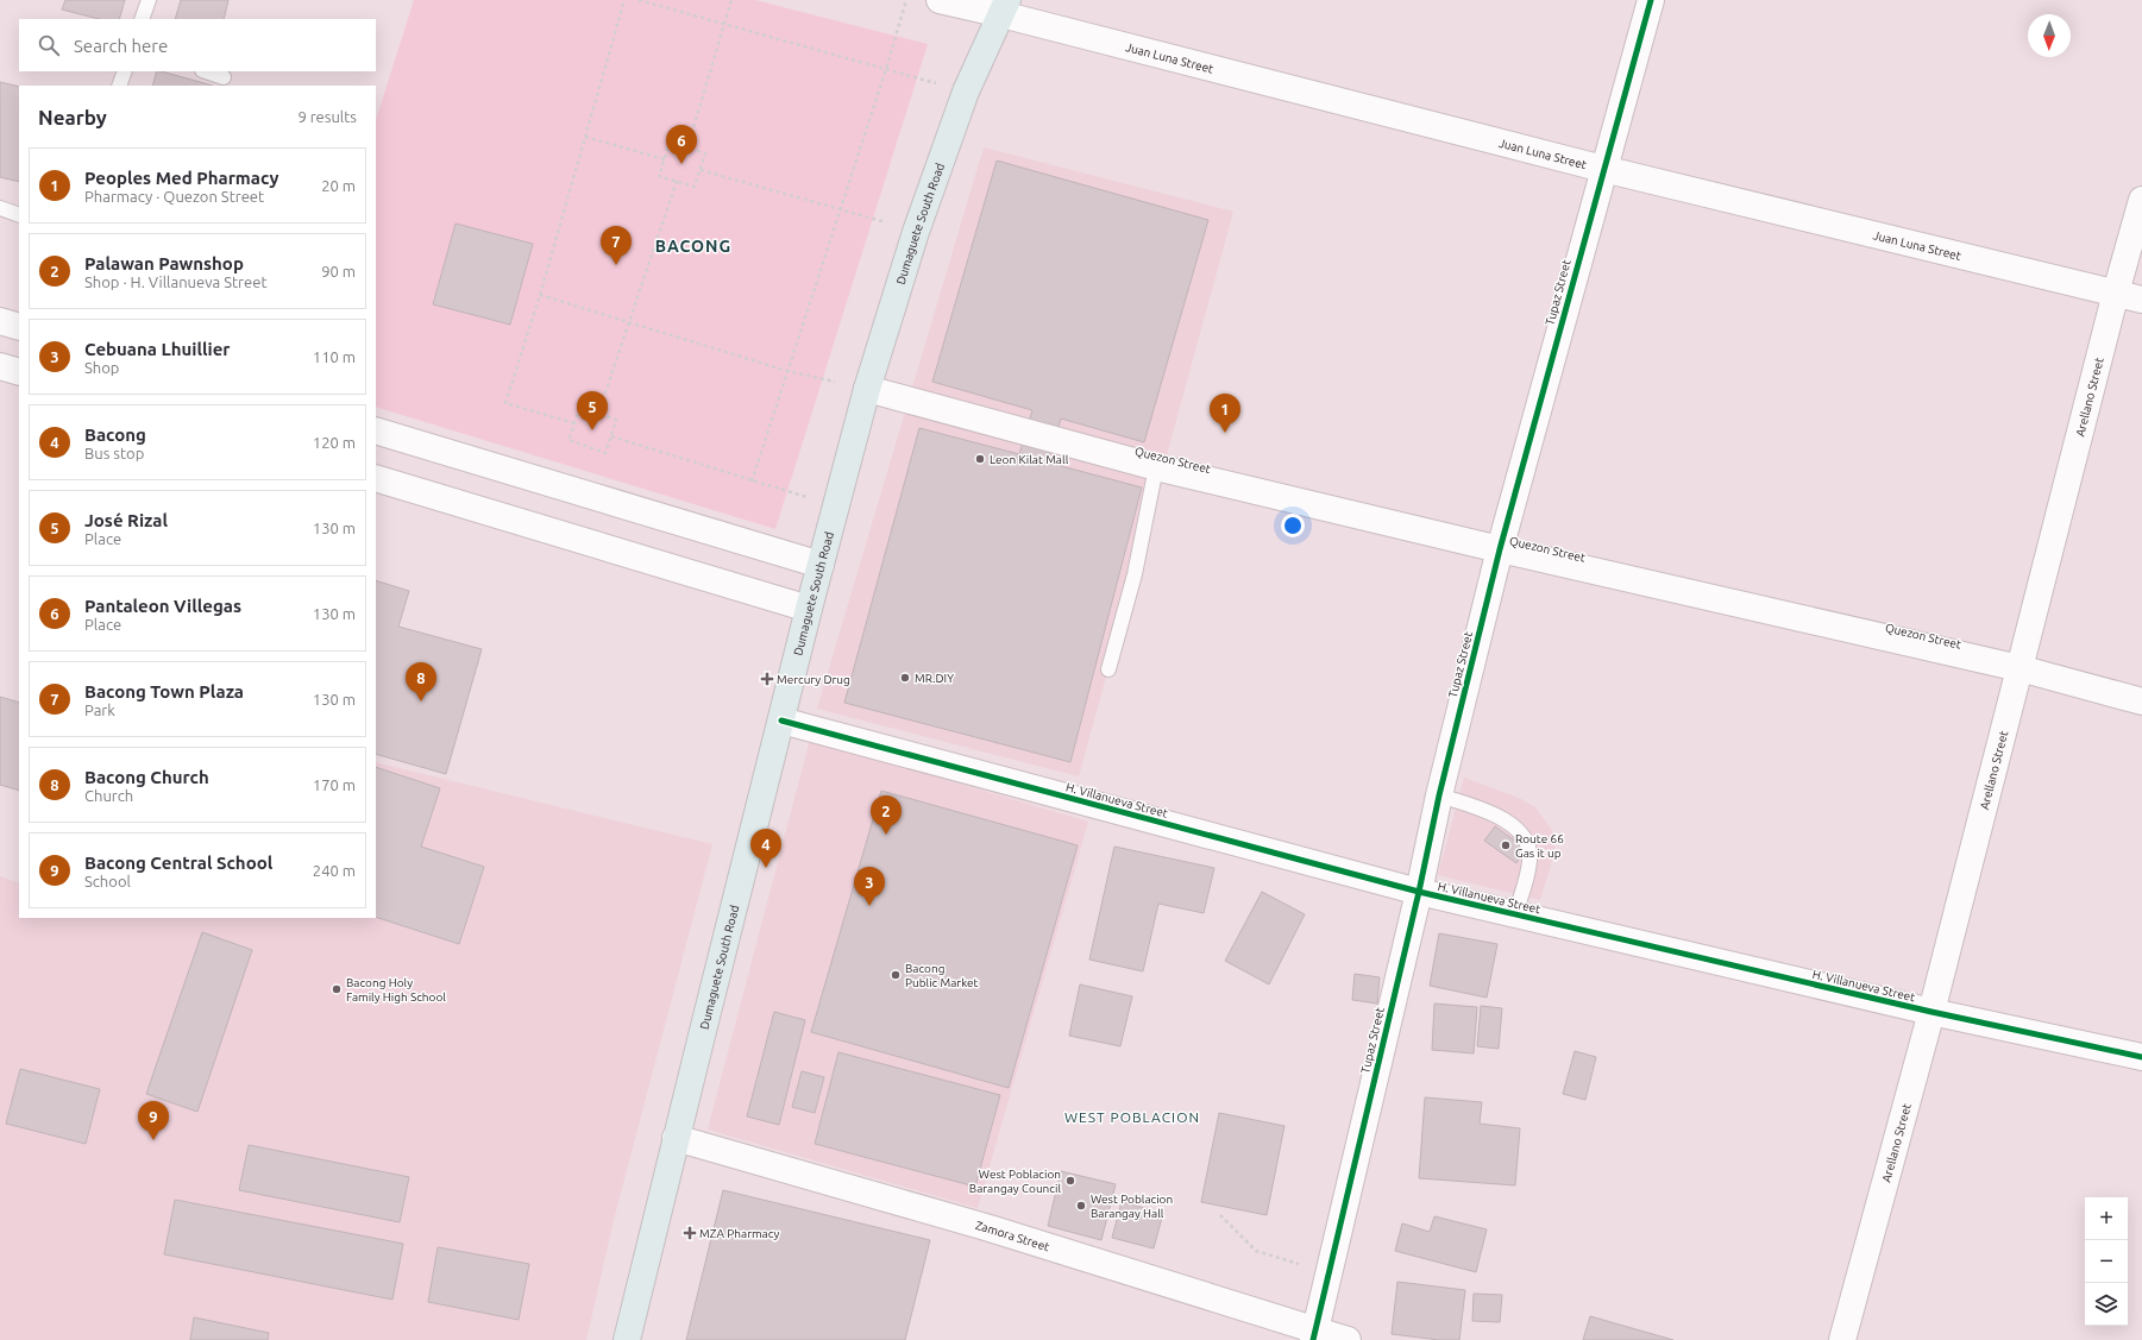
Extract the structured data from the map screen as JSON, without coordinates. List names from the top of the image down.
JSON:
{
  "streets": {
    "main road": ["Dumaguete South Road"],
    "street": [
      "Juan Luna Street",
      "Tupaz Street",
      "Arellano Street",
      "Quezon Street",
      "H. Villanueva Street",
      "Zamora Street"
    ]
  },
  "crossings": [
    ["Juan Luna Street", "Dumaguete South Road"],
    ["Juan Luna Street", "Tupaz Street"],
    ["Juan Luna Street", "Arellano Street"],
    ["Dumaguete South Road", "Quezon Street"],
    ["Dumaguete South Road", "H. Villanueva Street"],
    ["Dumaguete South Road", "Zamora Street"],
    ["Tupaz Street", "Quezon Street"],
    ["Tupaz Street", "H. Villanueva Street"],
    ["Tupaz Street", "Zamora Street"],
    ["Arellano Street", "Quezon Street"],
    ["Arellano Street", "H. Villanueva Street"]
  ],
  "districts": ["BACONG", "WEST POBLACION"],
  "places": {
    "other": [
      "Leon Kilat Mall",
      "MR.DIY",
      "Route 66 Gas it up",
      "Bacong Public Market",
      "Bacong Holy Family High School",
      "West Poblacion Barangay Council",
      "West Poblacion Barangay Hall"
    ],
    "health": ["Mercury Drug", "MZA Pharmacy"]
  },
  "north": "bottom",
  "page": {
    "search": "Search here",
    "heading": ["Nearby", "9 results"],
    "pins": [
      "6",
      "7",
      "5",
      "1",
      "8",
      "2",
      "4",
      "3",
      "9"
    ],
    "list": [
      {
        "mark": "1",
        "name": "Peoples Med Pharmacy",
        "note": "Pharmacy · Quezon Street",
        "value": "20 m"
      },
      {
        "mark": "2",
        "name": "Palawan Pawnshop",
        "note": "Shop · H. Villanueva Street",
        "value": "90 m"
      },
      {
        "mark": "3",
        "name": "Cebuana Lhuillier",
        "note": "Shop",
        "value": "110 m"
      },
      {
        "mark": "4",
        "name": "Bacong",
        "note": "Bus stop",
        "value": "120 m"
      },
      {
        "mark": "5",
        "name": "José Rizal",
        "note": "Place",
        "value": "130 m"
      },
      {
        "mark": "6",
        "name": "Pantaleon Villegas",
        "note": "Place",
        "value": "130 m"
      },
      {
        "mark": "7",
        "name": "Bacong Town Plaza",
        "note": "Park",
        "value": "130 m"
      },
      {
        "mark": "8",
        "name": "Bacong Church",
        "note": "Church",
        "value": "170 m"
      },
      {
        "mark": "9",
        "name": "Bacong Central School",
        "note": "School",
        "value": "240 m"
      }
    ],
    "map_buttons": ["+", "−"]
  }
}
